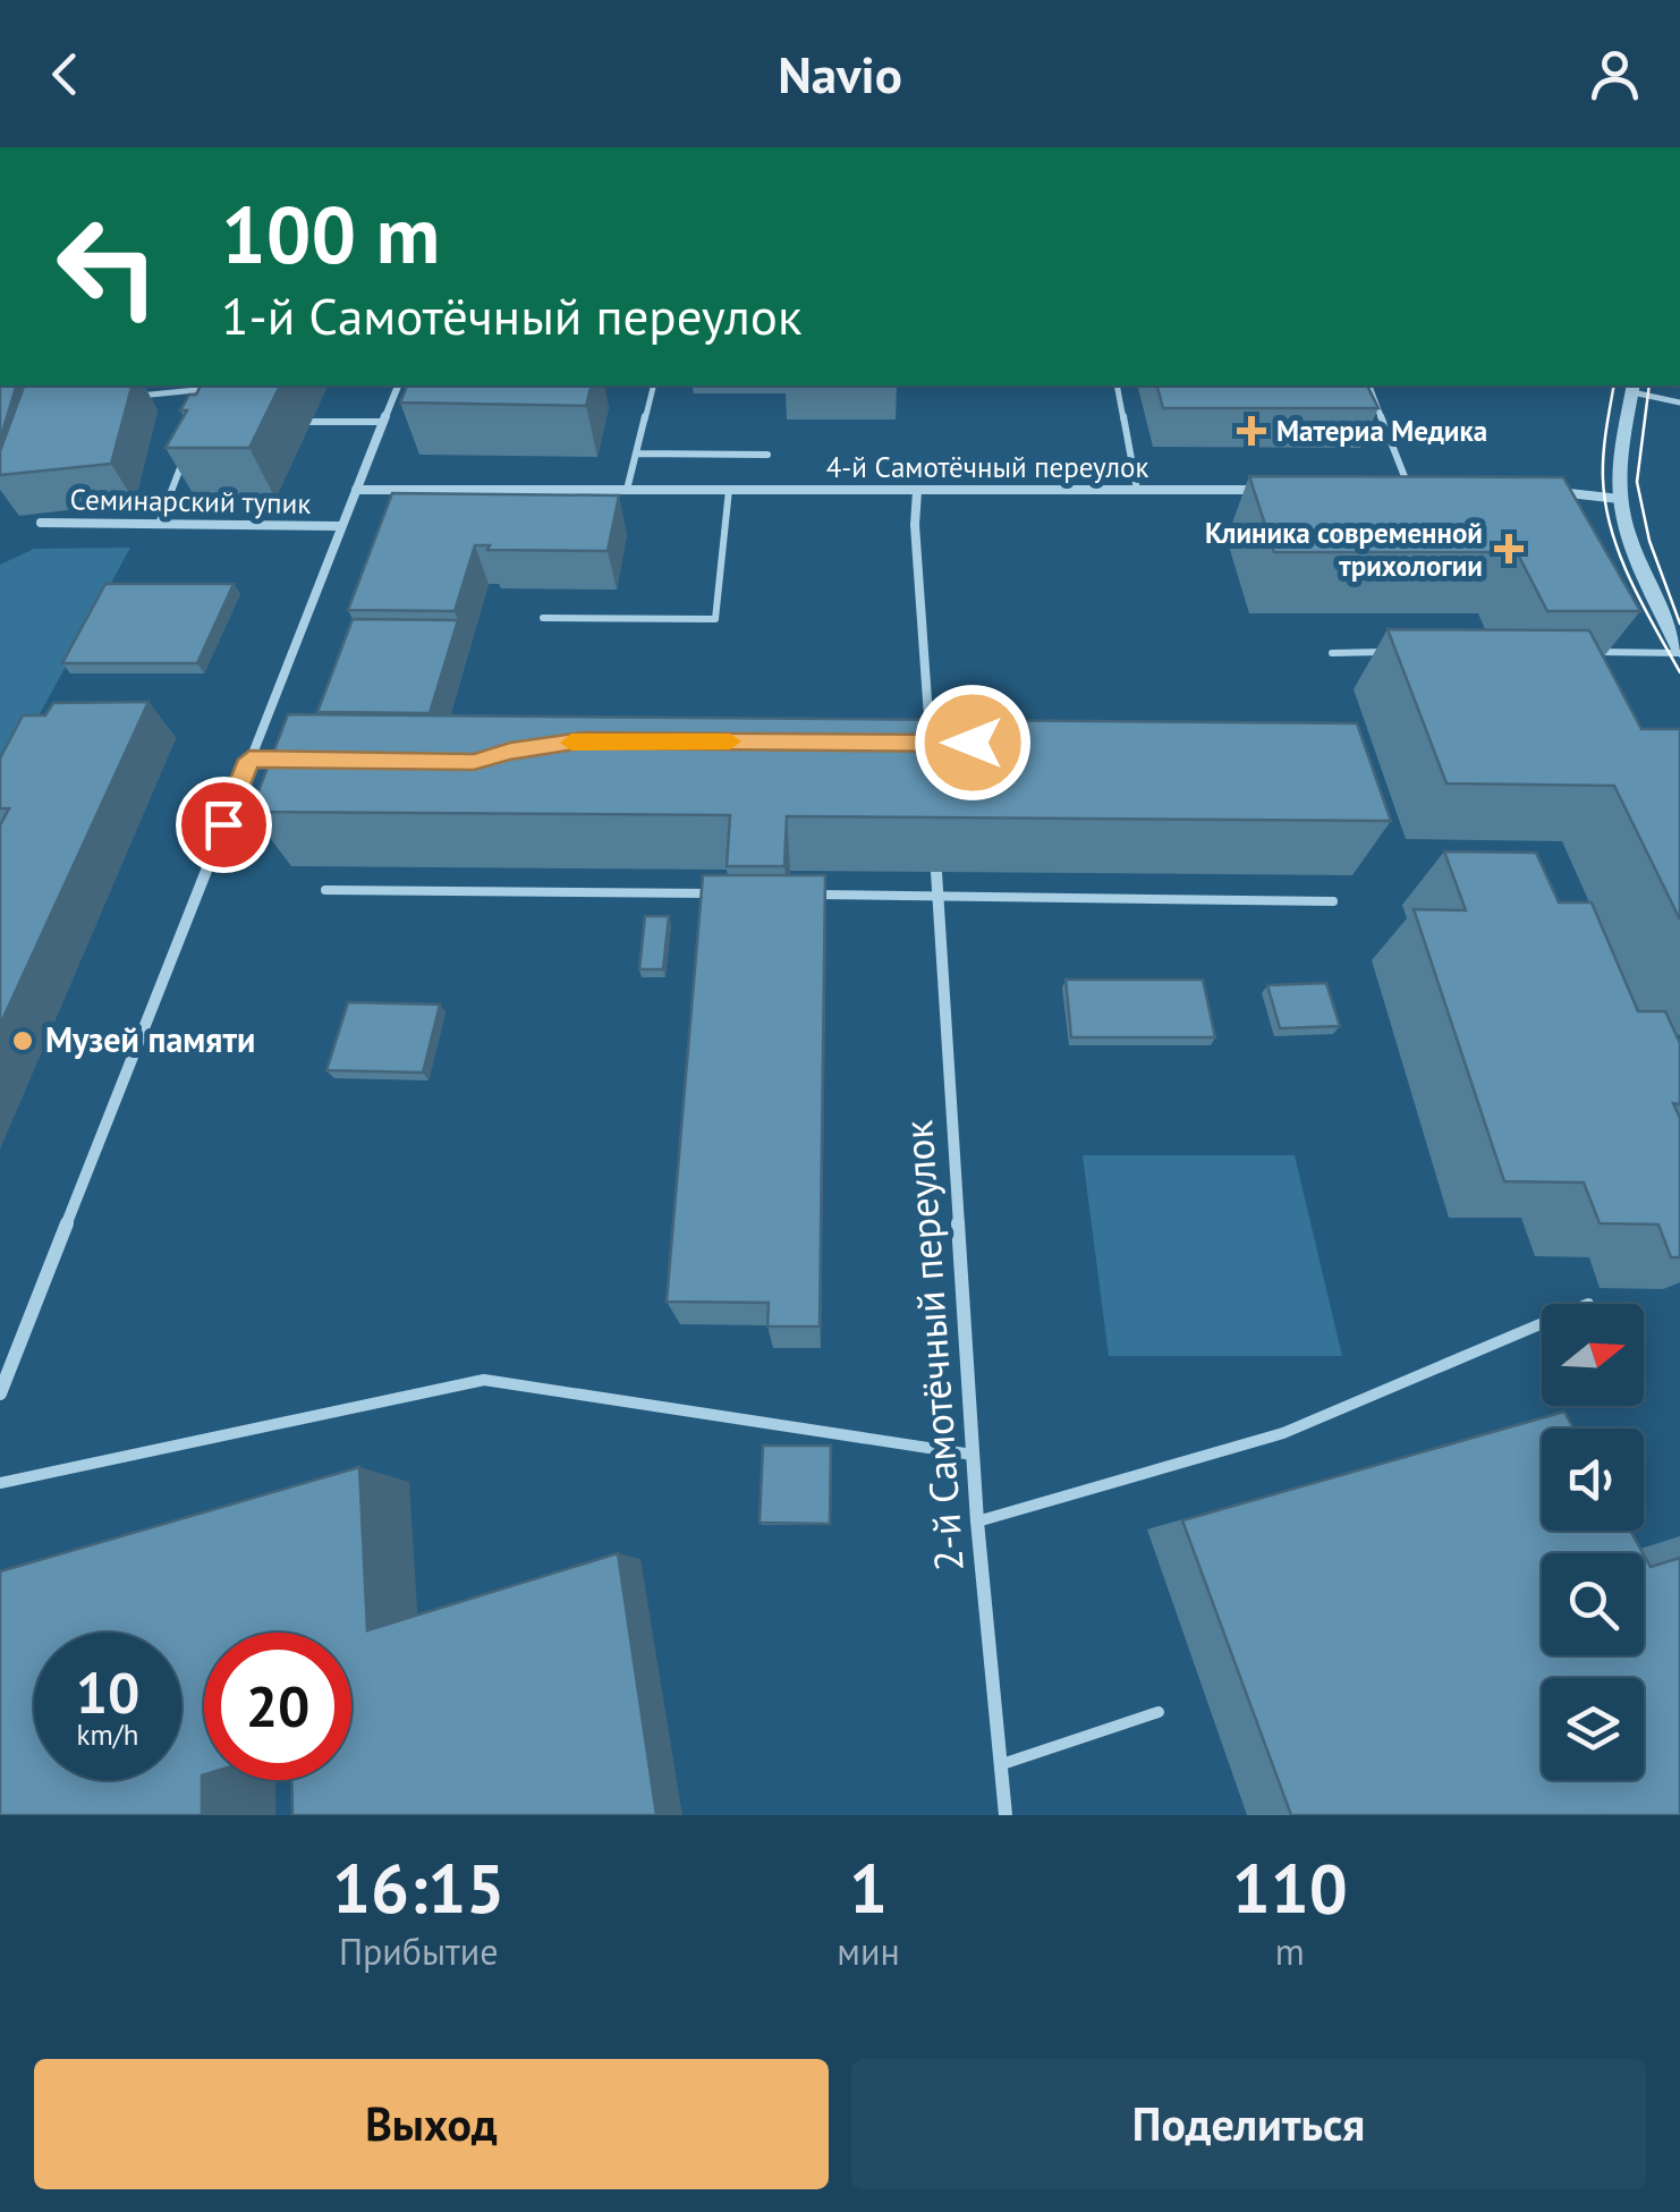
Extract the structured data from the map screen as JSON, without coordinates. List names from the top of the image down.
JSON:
{
  "streets": {
    "street": ["4-й Самотёчный переулок", "Семинарский тупик", "2-й Самотёчный переулок"]
  },
  "places": {
    "health": ["Материа Медика", "Клиника современной трихологии"],
    "other": ["Музей памяти"]
  },
  "north": "right",
  "page": {
    "header": "Navio",
    "turn": ["100 m", "1-й Самотёчный переулок"],
    "speed": "10 km/h",
    "limit": "20",
    "eta": [
      "16:15",
      "Прибытие",
      "1",
      "мин",
      "110",
      "m"
    ],
    "buttons": ["Выход", "Поделиться"]
  }
}
